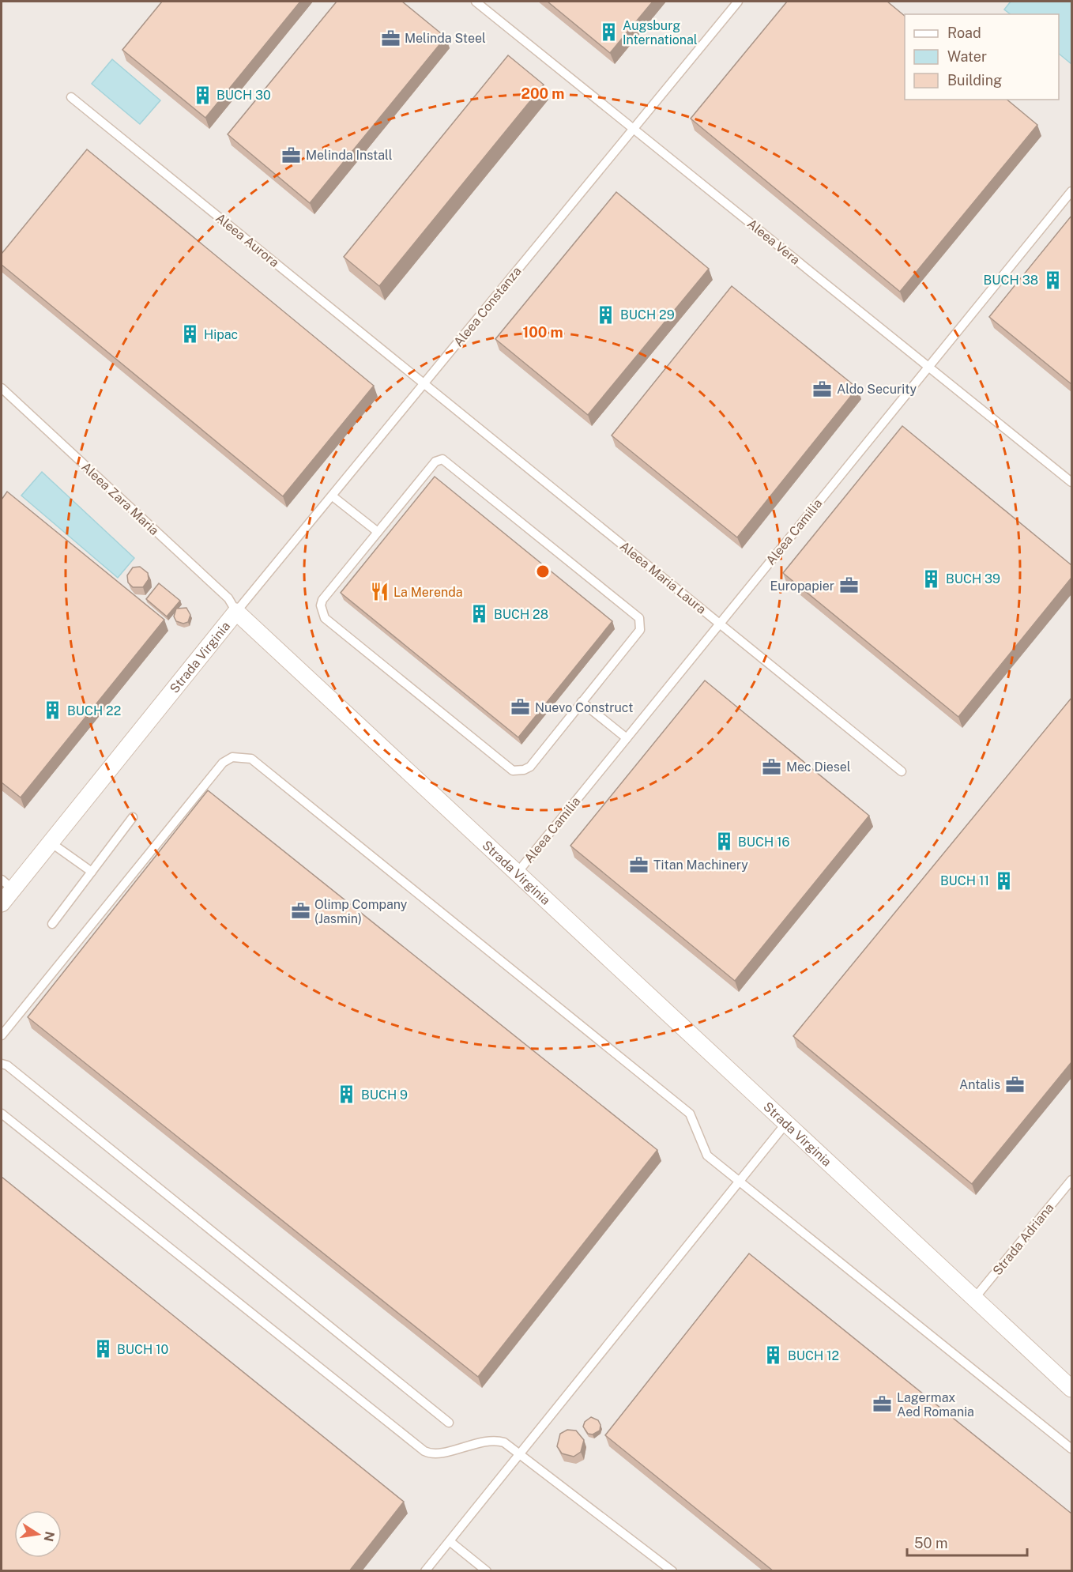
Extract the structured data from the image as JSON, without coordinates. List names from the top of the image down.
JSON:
{
  "streets": {
    "street": ["Strada Virginia"],
    "lane": [
      "Aleea Aurora",
      "Aleea Vera",
      "Aleea Constanza",
      "Aleea Zara Maria",
      "Aleea Camilia",
      "Aleea Maria Laura",
      "Strada Adriana"
    ]
  },
  "crossings": [
    ["Aleea Aurora", "Aleea Constanza"],
    ["Aleea Aurora", "Aleea Maria Laura"],
    ["Aleea Vera", "Aleea Constanza"],
    ["Aleea Vera", "Aleea Camilia"],
    ["Aleea Constanza", "Aleea Zara Maria"],
    ["Aleea Constanza", "Aleea Maria Laura"],
    ["Aleea Constanza", "Strada Virginia"],
    ["Aleea Zara Maria", "Strada Virginia"],
    ["Aleea Camilia", "Aleea Maria Laura"],
    ["Aleea Camilia", "Strada Virginia"],
    ["Strada Virginia", "Strada Adriana"]
  ],
  "places": {
    "building": [
      "Augsburg International",
      "BUCH 30",
      "BUCH 38",
      "BUCH 29",
      "Hipac",
      "BUCH 39",
      "BUCH 28",
      "BUCH 22",
      "BUCH 16",
      "BUCH 11",
      "BUCH 9",
      "BUCH 10",
      "BUCH 12"
    ],
    "office": [
      "Melinda Steel",
      "Melinda Install",
      "Aldo Security",
      "Europapier",
      "Nuevo Construct",
      "Mec Diesel",
      "Titan Machinery",
      "Olimp Company (Jasmin)",
      "Antalis",
      "Lagermax Aed Romania"
    ],
    "restaurant": ["La Merenda"]
  },
  "legend": ["Road", "Water", "Building"],
  "scale_bar": "50 m",
  "north": "right",
  "rings": ["200 m", "100 m"]
}
